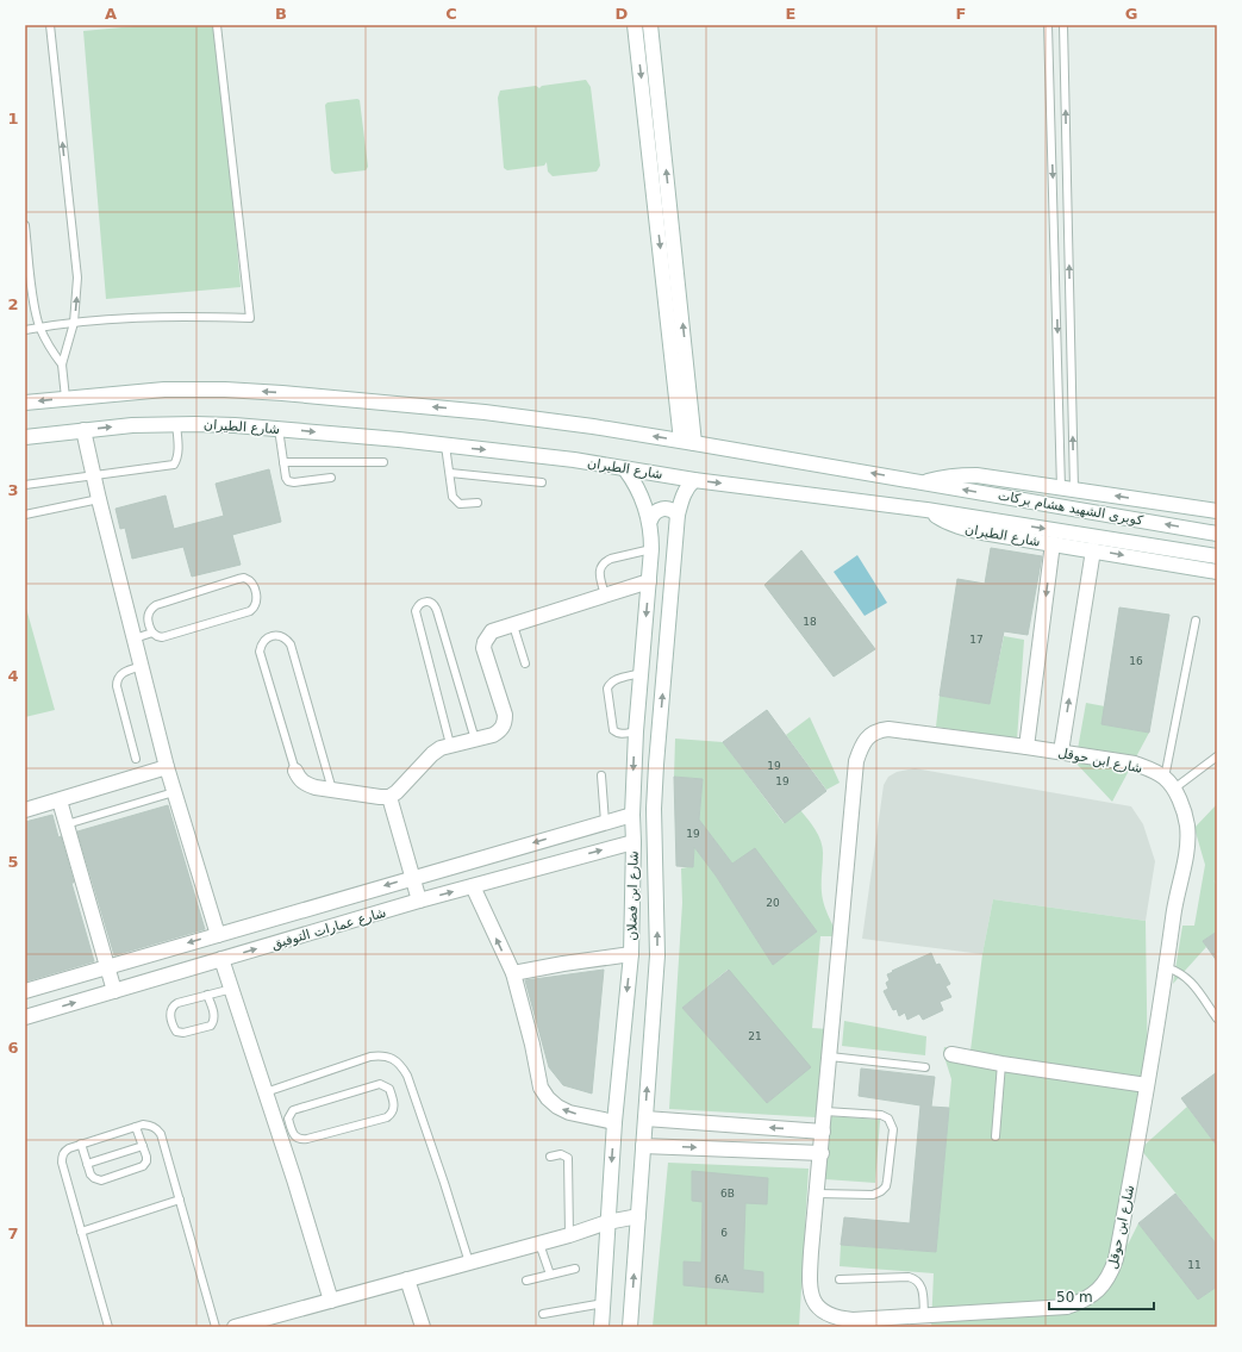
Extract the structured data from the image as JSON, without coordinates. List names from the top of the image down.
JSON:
{
  "streets": {
    "street": [
      "شارع الطيران",
      "كوبرى الشهيد هشام بركات",
      "شارع ابن حوقل",
      "شارع ابن فضلان",
      "شارع عمارات التوفيق"
    ]
  },
  "crossings": [
    ["شارع الطيران", "كوبرى الشهيد هشام بركات"],
    ["شارع الطيران", "شارع ابن فضلان"],
    ["شارع ابن فضلان", "شارع عمارات التوفيق"]
  ],
  "house_numbers": [
    "18",
    "17",
    "16",
    "19",
    "19",
    "19",
    "20",
    "21",
    "6B",
    "6",
    "11",
    "6A"
  ],
  "scale_bar": "50 m",
  "grid": {
    "columns": [
      "A",
      "B",
      "C",
      "D",
      "E",
      "F",
      "G"
    ],
    "rows": [
      "1",
      "2",
      "3",
      "4",
      "5",
      "6",
      "7"
    ]
  }
}
